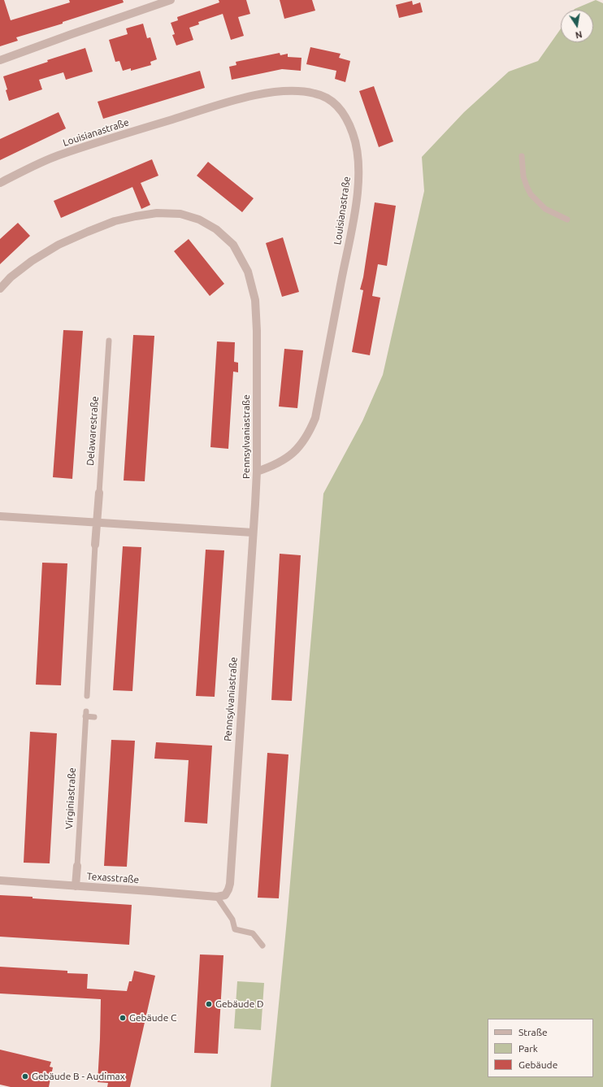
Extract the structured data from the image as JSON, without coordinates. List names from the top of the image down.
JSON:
{
  "streets": {
    "street": [
      "Louisianastraße",
      "Delawarestraße",
      "Pennsylvaniastraße",
      "Virginiastraße",
      "Texasstraße"
    ]
  },
  "crossings": [
    ["Louisianastraße", "Pennsylvaniastraße"],
    ["Pennsylvaniastraße", "Texasstraße"],
    ["Virginiastraße", "Texasstraße"]
  ],
  "places": ["Gebäude D", "Gebäude C", "Gebäude B - Audimax"],
  "legend": ["Straße", "Park", "Gebäude"],
  "north": "bottom"
}
